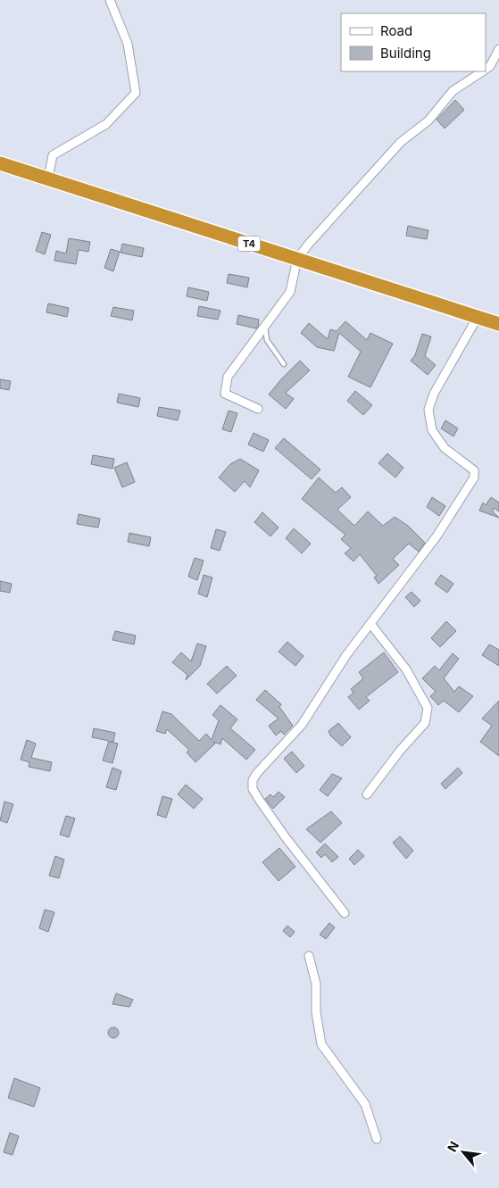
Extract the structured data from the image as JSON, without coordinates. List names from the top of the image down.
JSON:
{
  "streets": {
    "highway": ["T4"]
  },
  "legend": ["Road", "Building"],
  "north": "top left"
}
